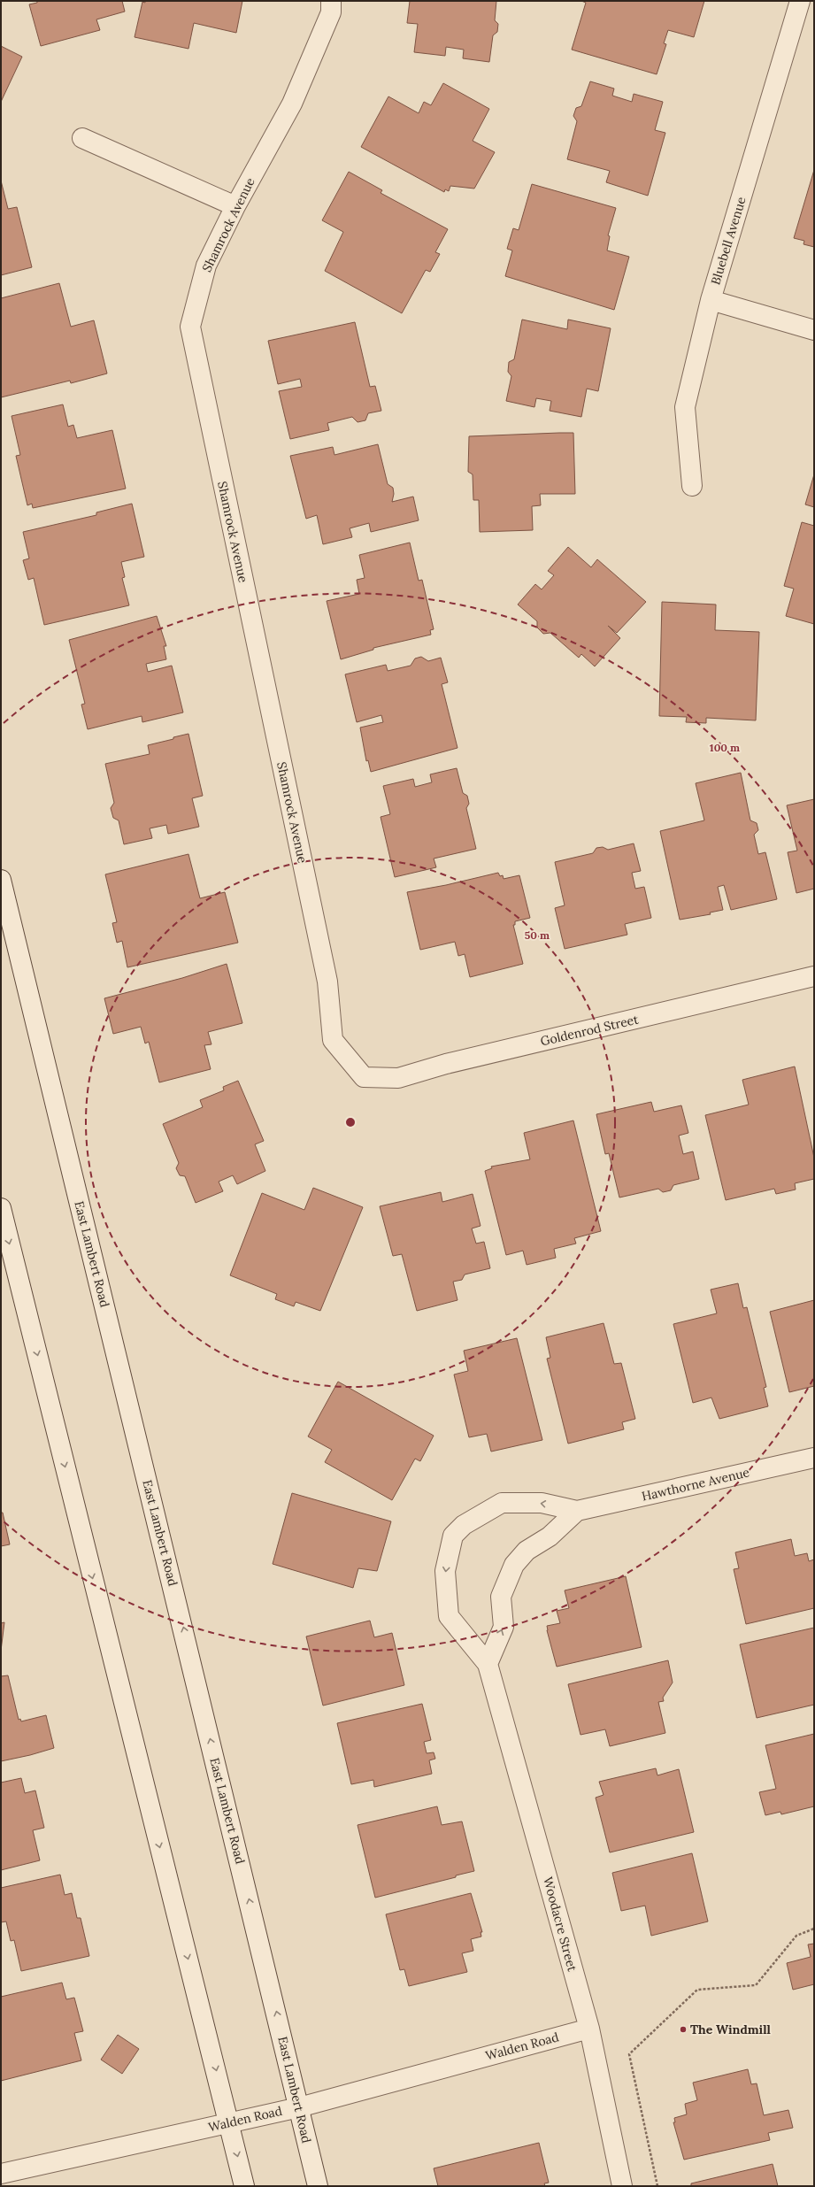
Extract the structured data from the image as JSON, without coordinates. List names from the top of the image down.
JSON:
{
  "streets": {
    "street": [
      "Shamrock Avenue",
      "Bluebell Avenue",
      "Goldenrod Street",
      "East Lambert Road",
      "Hawthorne Avenue",
      "Woodacre Street",
      "Walden Road"
    ]
  },
  "crossings": [
    ["Shamrock Avenue", "Goldenrod Street"],
    ["East Lambert Road", "Walden Road"],
    ["Hawthorne Avenue", "Woodacre Street"],
    ["Woodacre Street", "Walden Road"]
  ],
  "places": ["The Windmill"],
  "rings": ["100 m", "50 m"]
}
